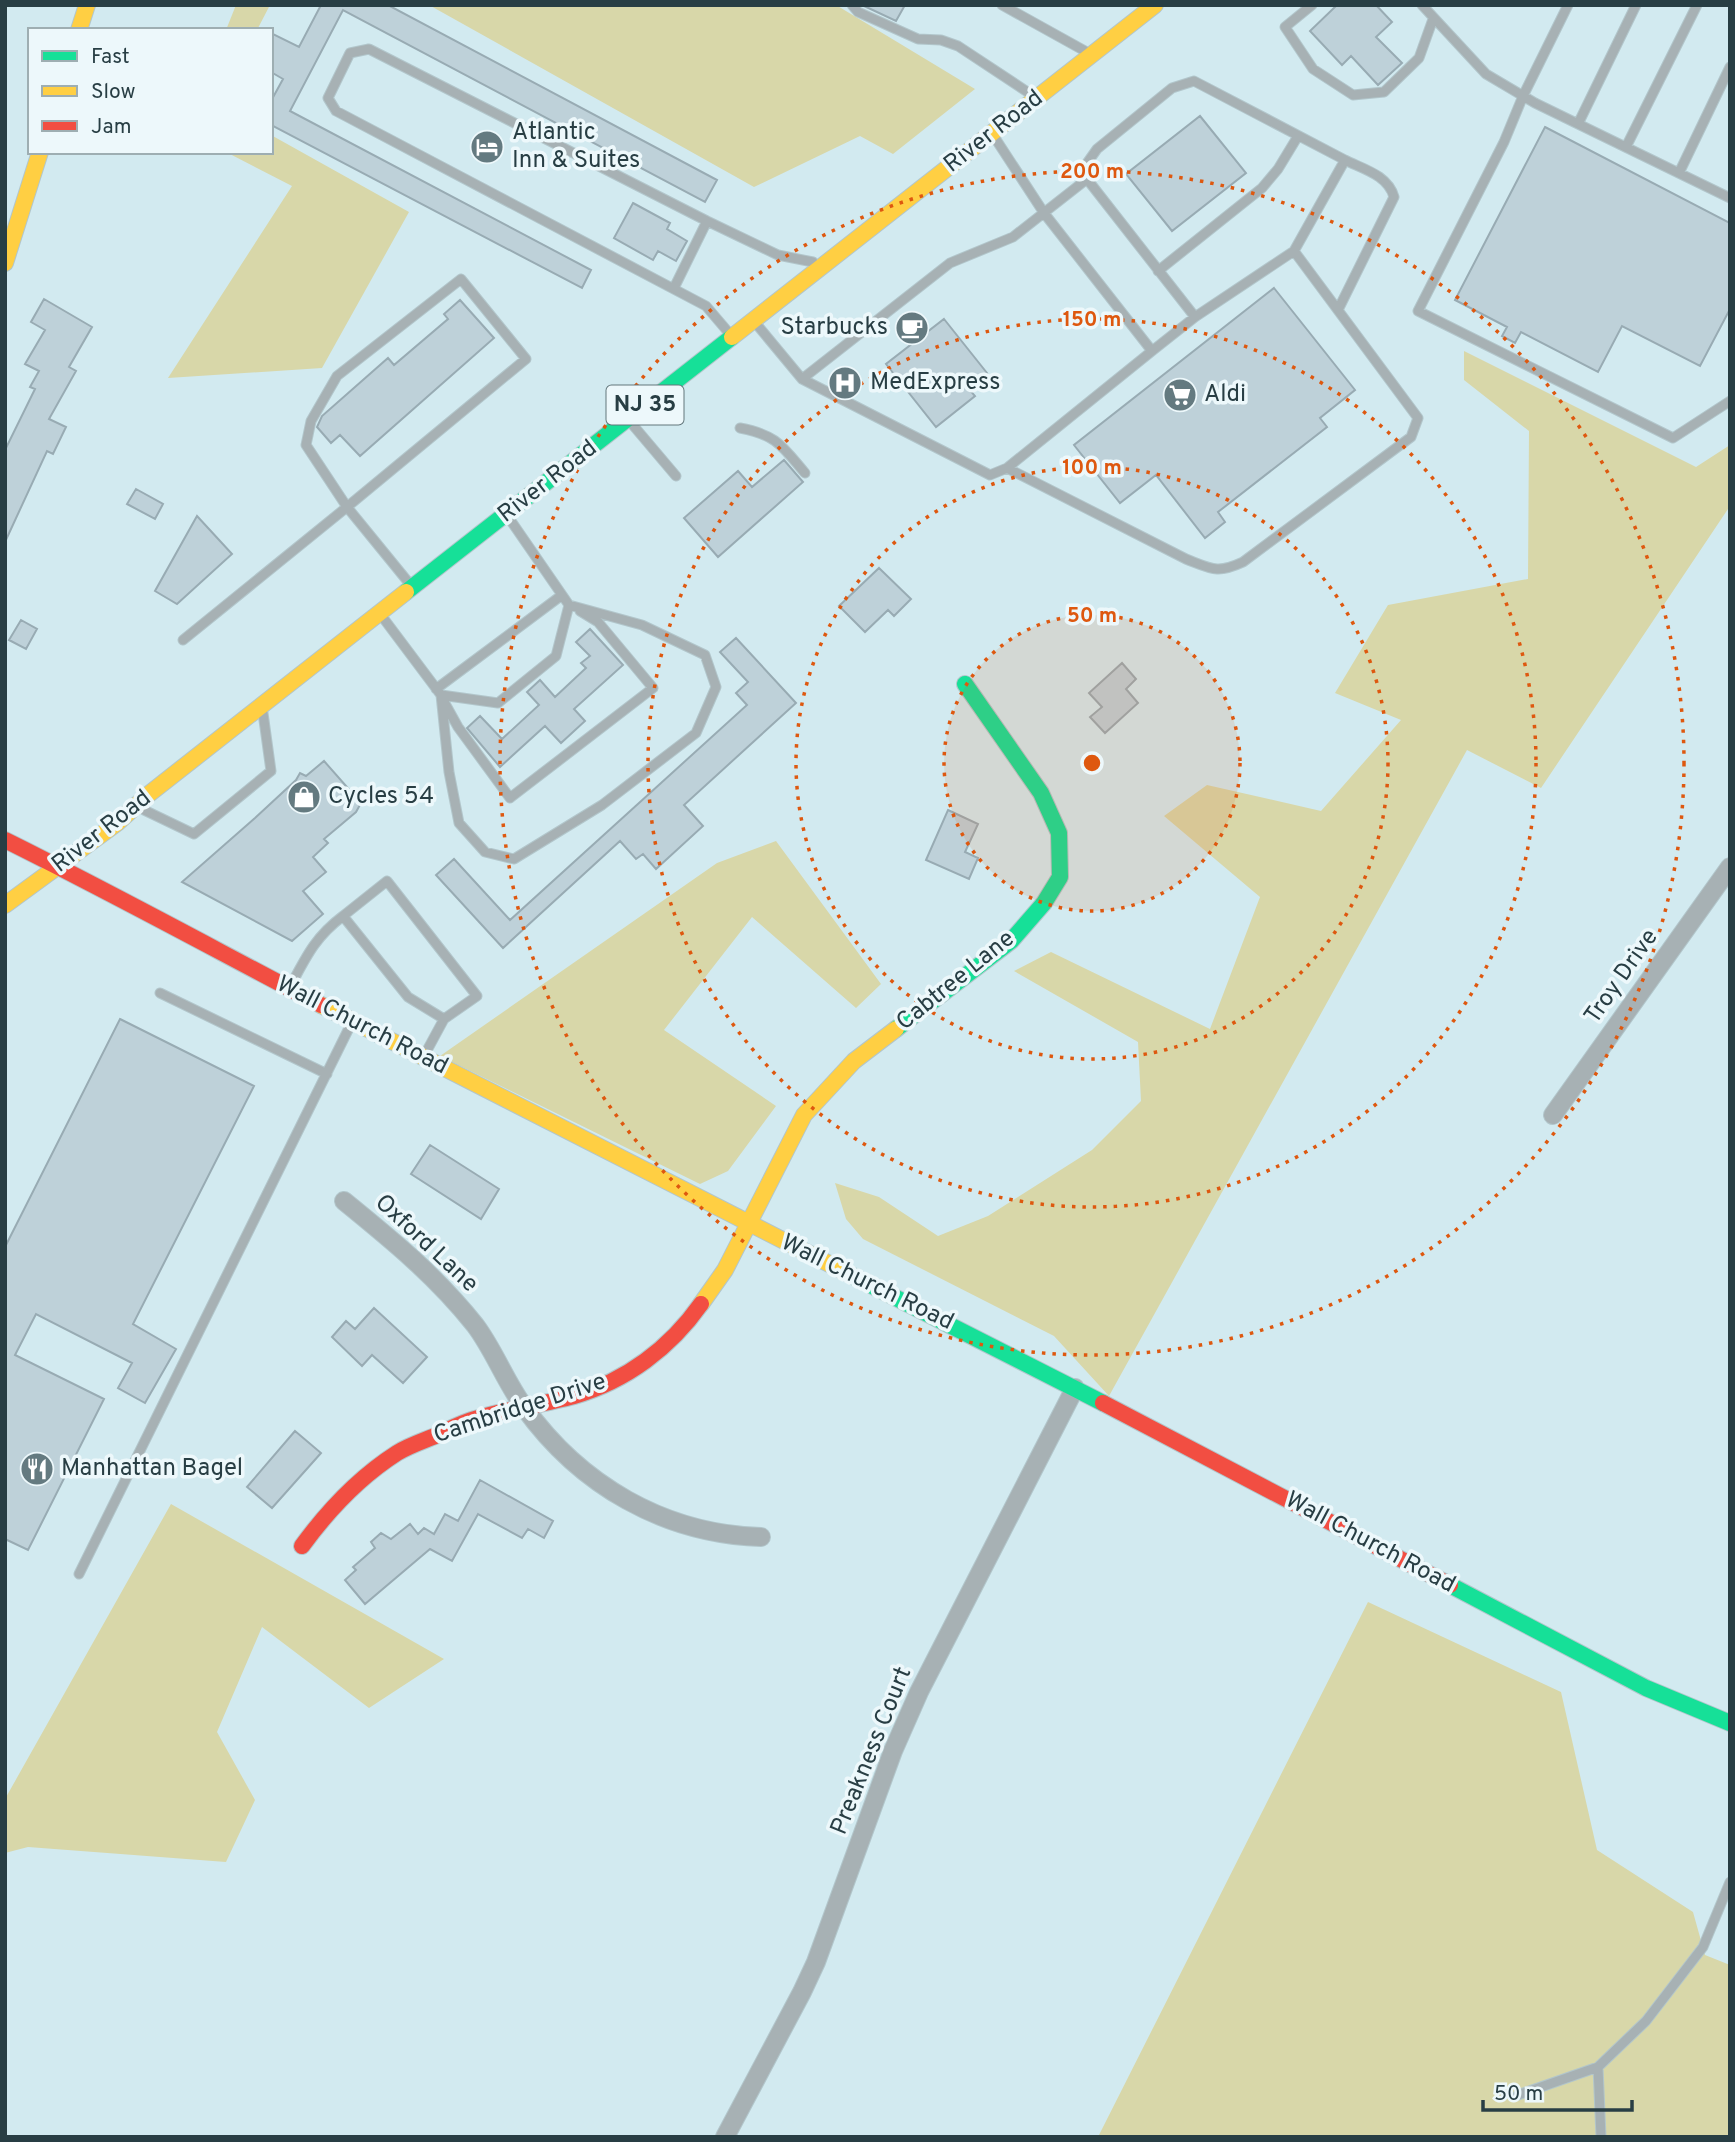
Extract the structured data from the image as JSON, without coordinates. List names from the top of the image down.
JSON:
{
  "streets": {
    "main road": [
      "River Road",
      "NJ 35",
      "Cabtree Lane",
      "Wall Church Road",
      "Cambridge Drive"
    ],
    "street": ["Troy Drive", "Oxford Lane", "Preakness Court"]
  },
  "crossings": [
    ["River Road", "Wall Church Road"],
    ["Cabtree Lane", "Wall Church Road"],
    ["Cabtree Lane", "Cambridge Drive"],
    ["Wall Church Road", "Cambridge Drive"],
    ["Wall Church Road", "Preakness Court"],
    ["Oxford Lane", "Cambridge Drive"]
  ],
  "places": {
    "hotel": ["Atlantic Inn & Suites"],
    "cafe": ["Starbucks"],
    "hospital": ["MedExpress"],
    "supermarket": ["Aldi"],
    "shop": ["Cycles 54"],
    "restaurant": ["Manhattan Bagel"]
  },
  "legend": ["Fast", "Slow", "Jam"],
  "scale_bar": "50 m",
  "rings": [
    "200 m",
    "150 m",
    "100 m",
    "50 m"
  ]
}
